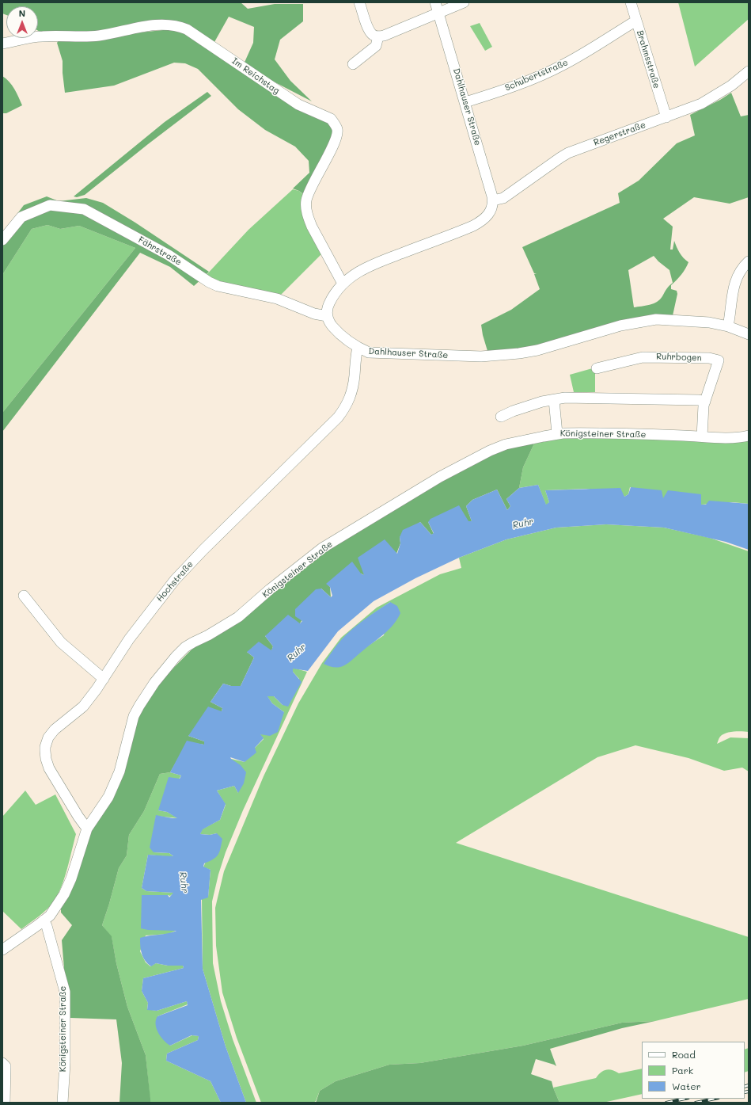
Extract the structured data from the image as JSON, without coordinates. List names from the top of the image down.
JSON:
{
  "streets": {
    "street": [
      "Brahmsstraße",
      "Schubertstraße",
      "Im Reichstag",
      "Dahlhauser Straße",
      "Regerstraße",
      "Fährstraße",
      "Ruhrbogen",
      "Königsteiner Straße",
      "Hochstraße"
    ]
  },
  "crossings": [
    ["Brahmsstraße", "Schubertstraße"],
    ["Brahmsstraße", "Regerstraße"],
    ["Schubertstraße", "Dahlhauser Straße"],
    ["Dahlhauser Straße", "Regerstraße"],
    ["Dahlhauser Straße", "Fährstraße"],
    ["Dahlhauser Straße", "Hochstraße"],
    ["Ruhrbogen", "Königsteiner Straße"],
    ["Königsteiner Straße", "Hochstraße"]
  ],
  "water": ["Ruhr"],
  "legend": ["Road", "Park", "Water"],
  "north": "top"
}
